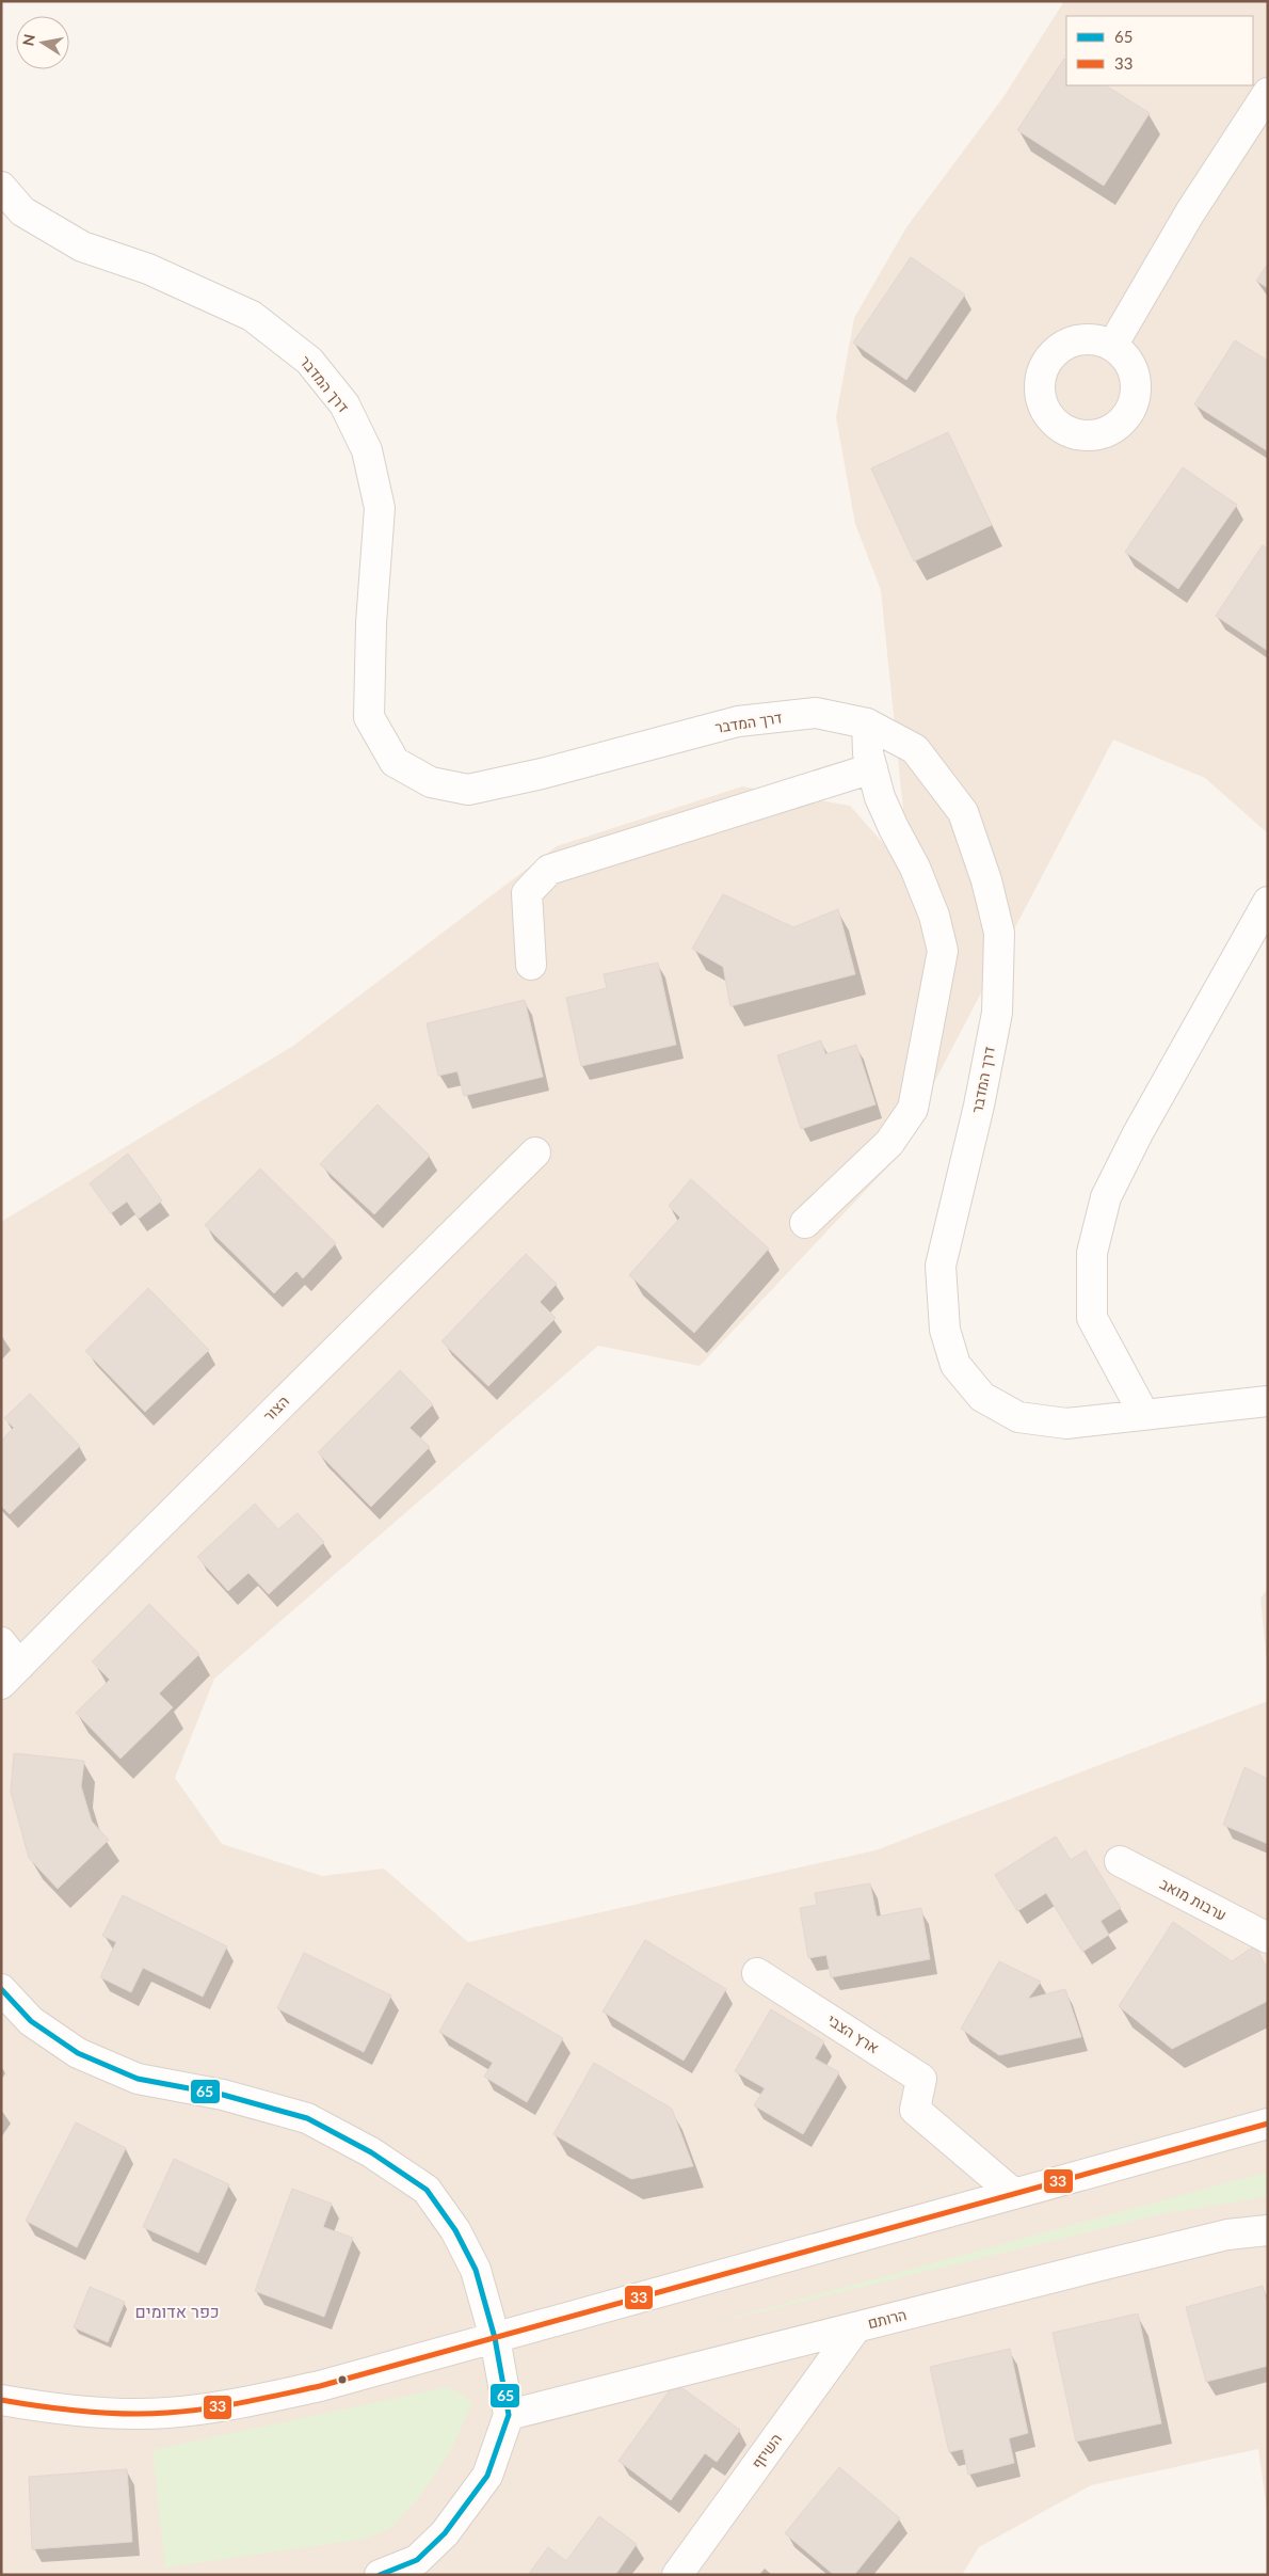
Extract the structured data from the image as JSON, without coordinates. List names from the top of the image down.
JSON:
{
  "streets": {
    "street": [
      "דרך המדבר",
      "הצור",
      "ערבות מואב",
      "ארץ הצבי",
      "הרותם",
      "השיזף"
    ]
  },
  "crossings": [
    ["הרותם", "השיזף"]
  ],
  "districts": ["כפר אדומים"],
  "lines": ["transit line 65", "transit line 33"],
  "legend": ["65", "33"],
  "north": "left"
}
